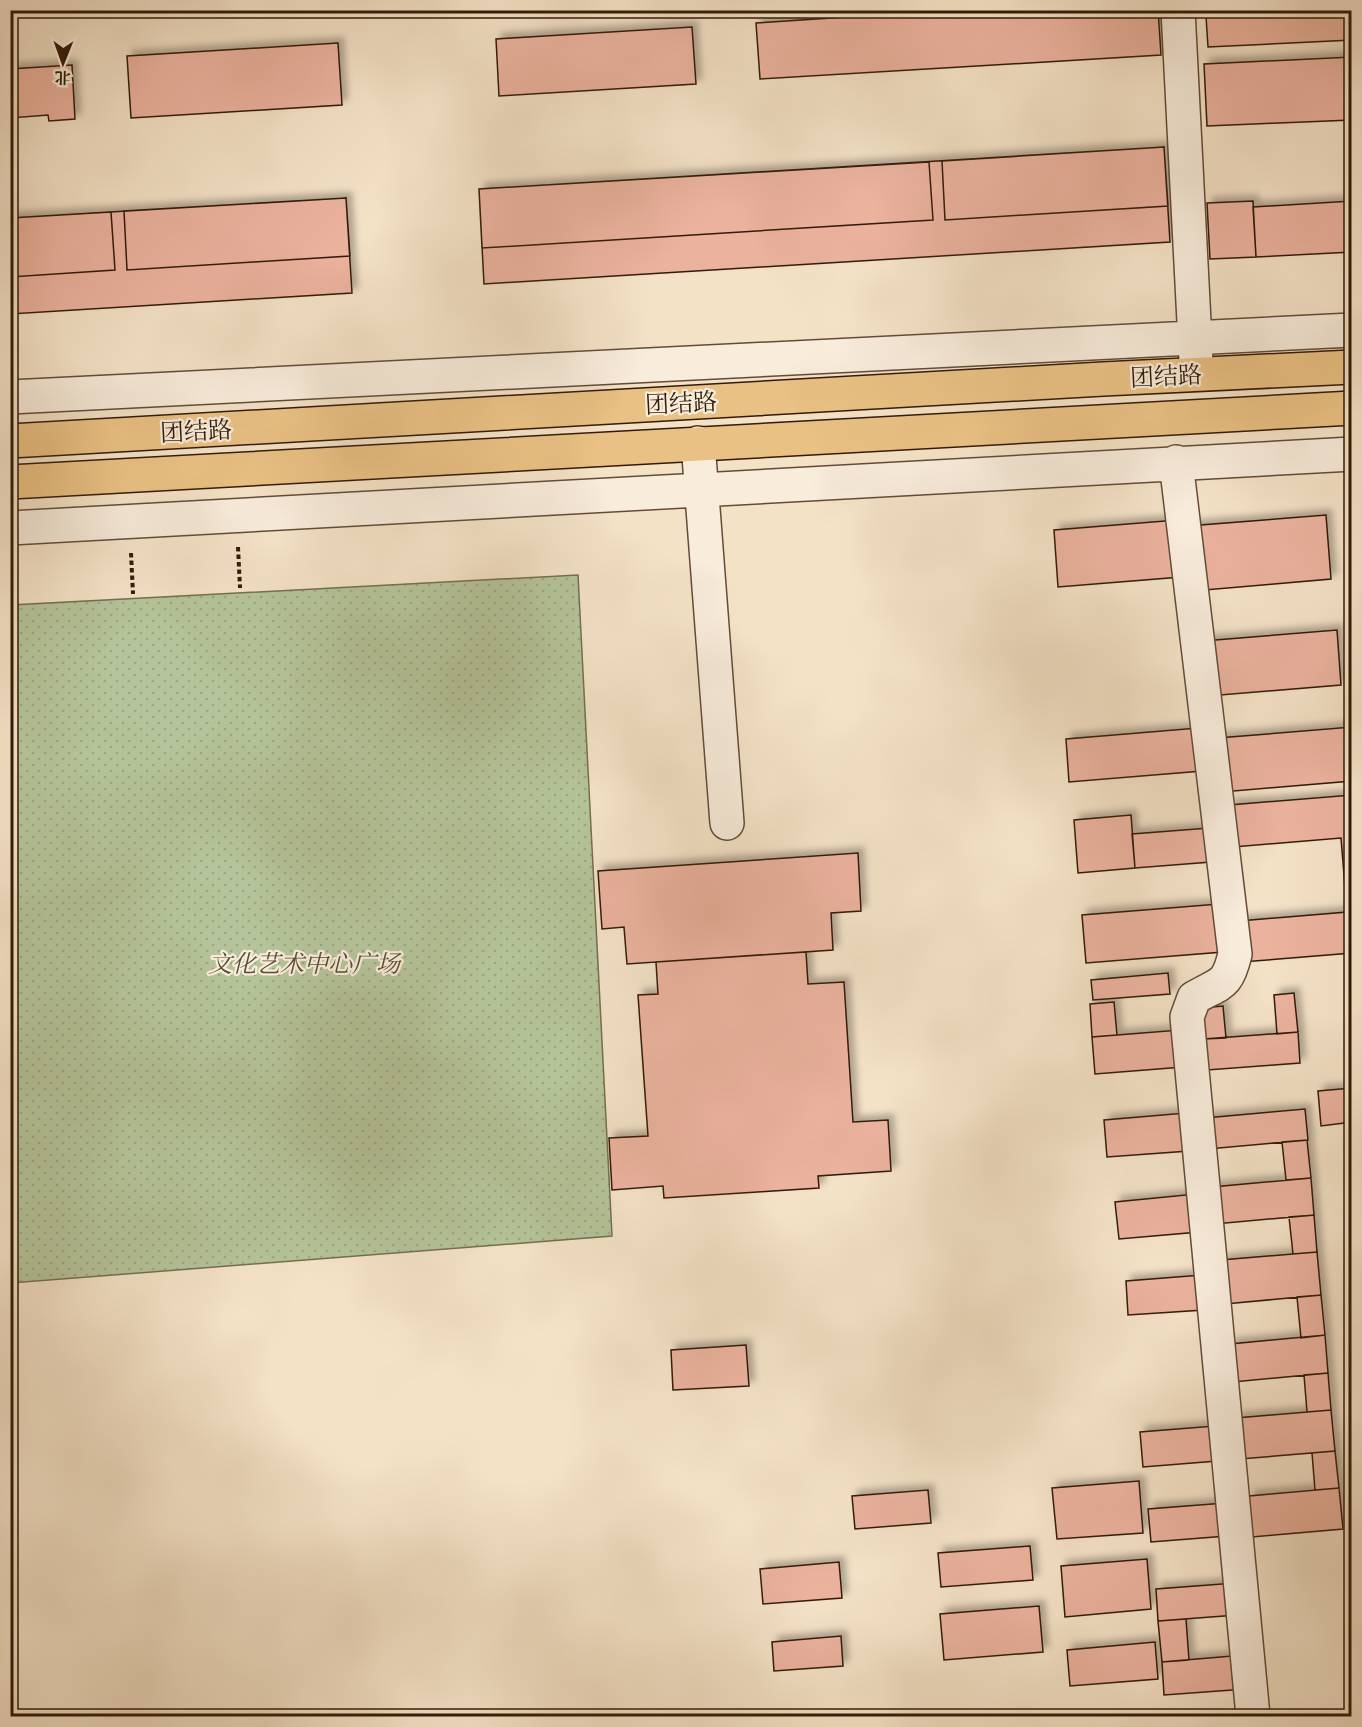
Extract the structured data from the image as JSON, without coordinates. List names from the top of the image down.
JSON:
{
  "streets": {
    "main road": ["团结路"]
  },
  "parks": ["文化艺术中心广场"],
  "north": "bottom"
}
